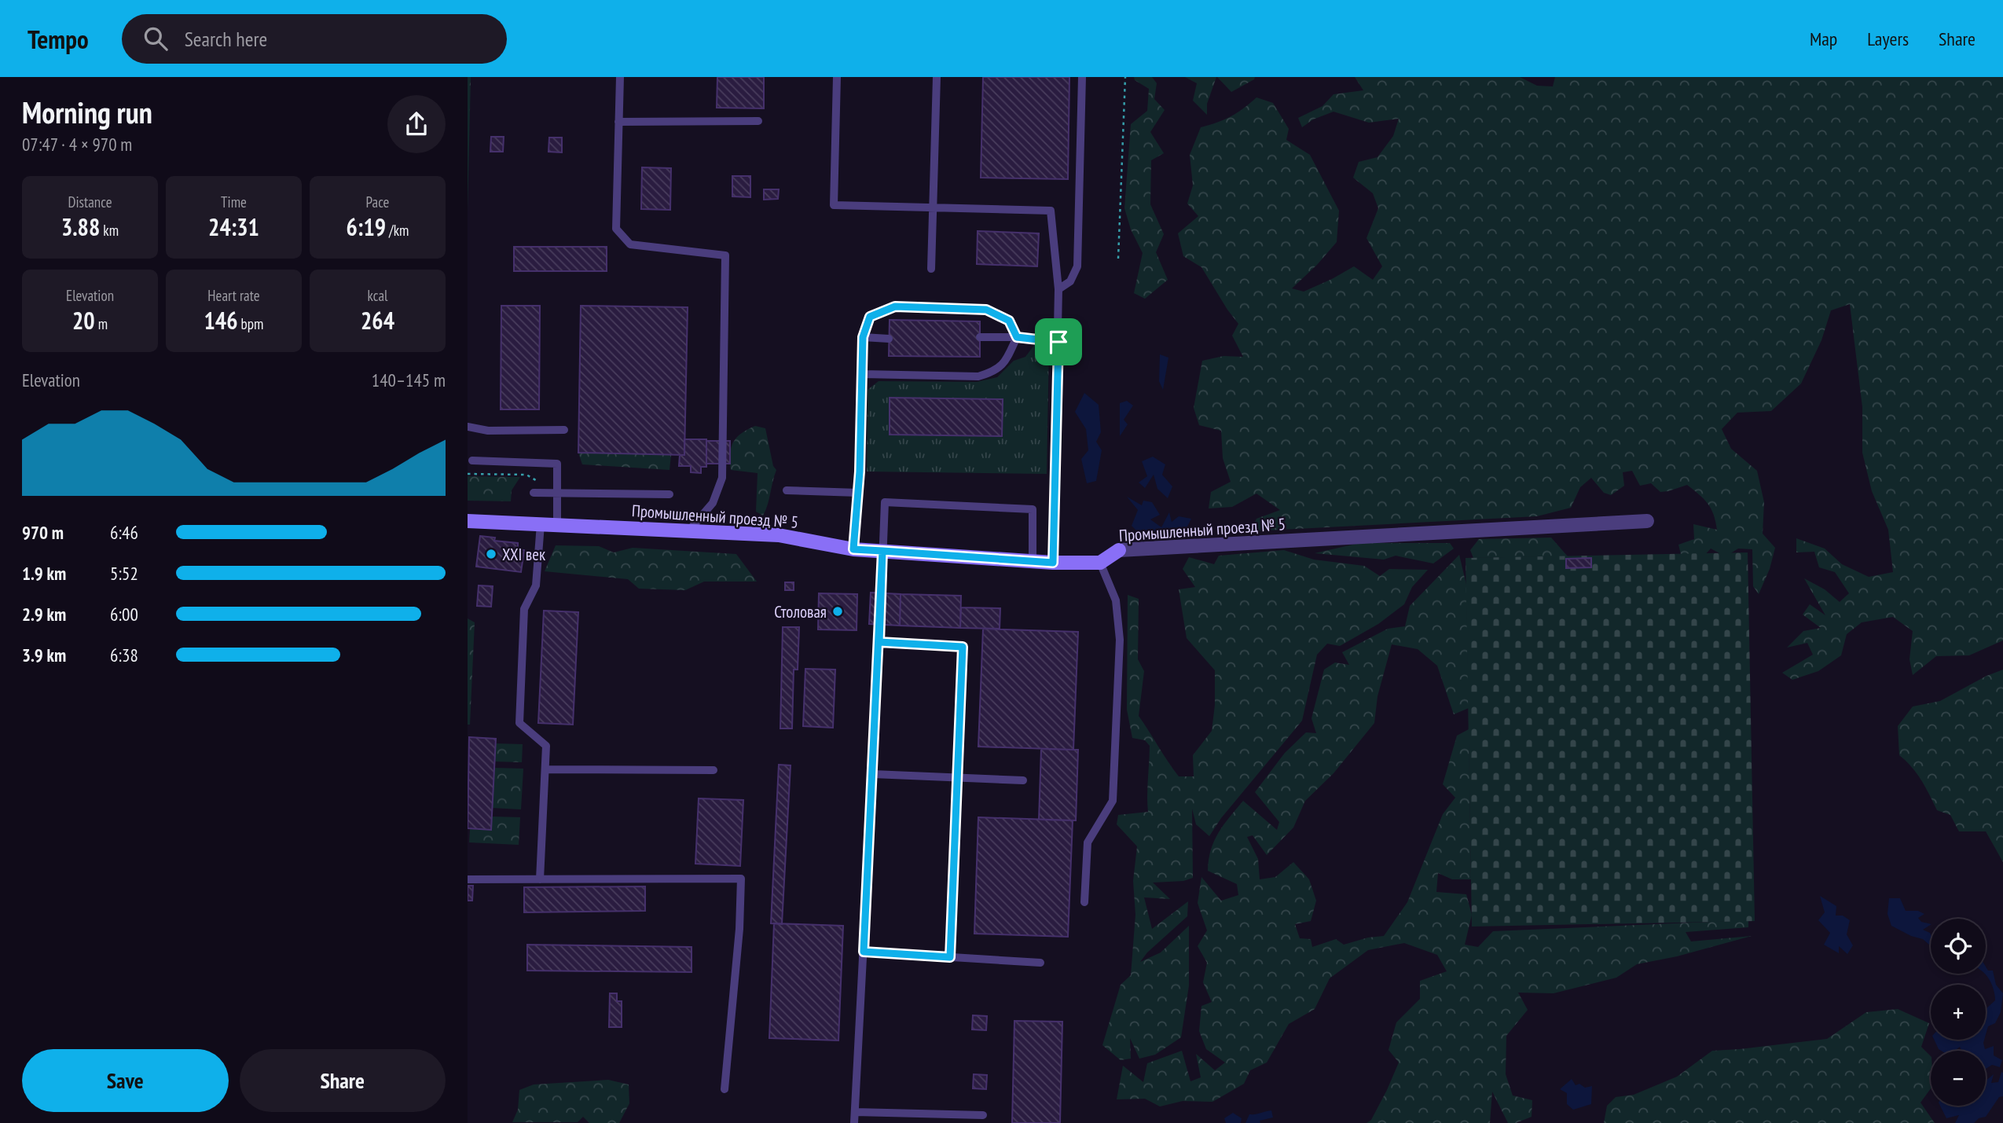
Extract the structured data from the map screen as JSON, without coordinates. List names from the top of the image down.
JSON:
{
  "streets": {
    "street": ["Промышленный проезд № 5"]
  },
  "places": ["XXI век", "Столовая"],
  "page": {
    "header": "Tempo",
    "search": "Search here",
    "nav": ["Map", "Layers", "Share"],
    "heading": ["Morning run", "07:47 · 4 × 970 m"],
    "stats": [
      ["Distance", "3.88 km"],
      ["Time", "24:31"],
      ["Pace", "6:19 /km"],
      ["Elevation", "20 m"],
      ["Heart rate", "146 bpm"],
      ["kcal", "264"]
    ],
    "chart": ["Elevation", "140–145 m"],
    "list": [
      {
        "name": "970 m",
        "note": "6:46"
      },
      {
        "name": "1.9 km",
        "note": "5:52"
      },
      {
        "name": "2.9 km",
        "note": "6:00"
      },
      {
        "name": "3.9 km",
        "note": "6:38"
      }
    ],
    "map_buttons": ["+", "−"],
    "buttons": ["Save", "Share"]
  }
}
